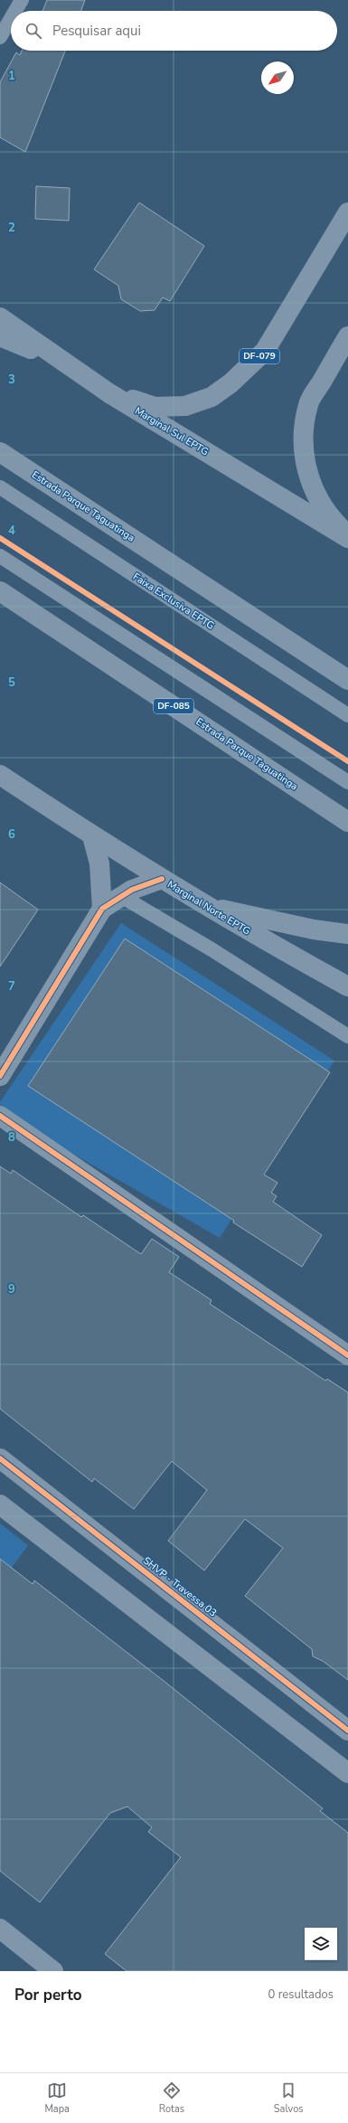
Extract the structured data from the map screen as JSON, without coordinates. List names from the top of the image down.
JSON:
{
  "streets": {
    "main road": [
      "DF-079",
      "Marginal Sul EPTG",
      "Estrada Parque Taguatinga",
      "DF-085",
      "Marginal Norte EPTG",
      "SHVP - Travessa 03"
    ],
    "lane": ["Faixa Exclusiva EPTG"]
  },
  "crossings": [
    ["DF-079", "Marginal Sul EPTG"]
  ],
  "north": "bottom left",
  "page": {
    "search": "Pesquisar aqui",
    "heading": ["Por perto", "0 resultados"],
    "nav": ["Mapa", "Rotas", "Salvos"]
  },
  "grid": {
    "rows": [
      "1",
      "2",
      "3",
      "4",
      "5",
      "6",
      "7",
      "8",
      "9"
    ]
  }
}
